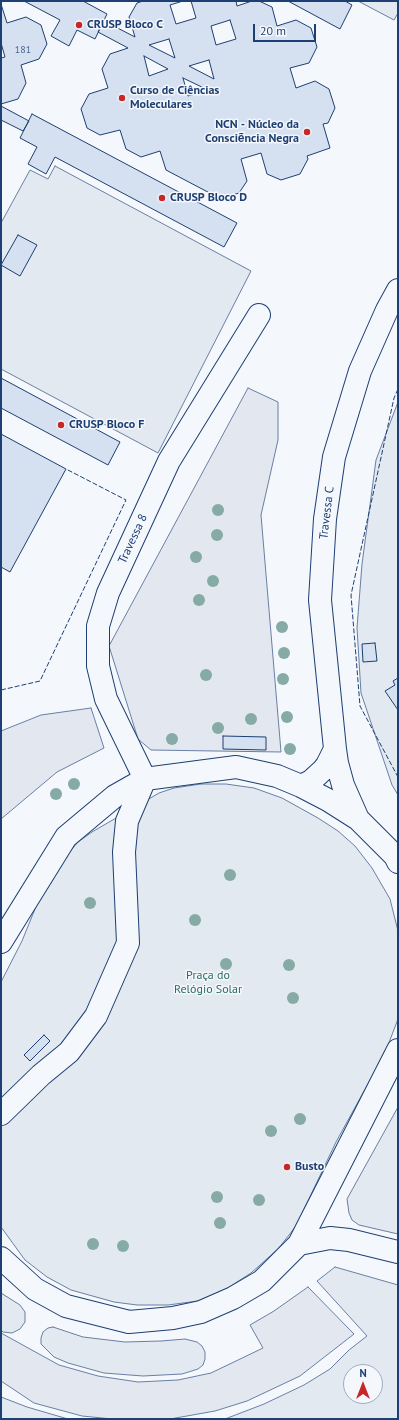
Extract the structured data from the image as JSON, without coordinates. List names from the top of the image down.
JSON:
{
  "streets": {
    "street": ["Travessa C", "Travessa 8"]
  },
  "parks": ["Praça do Relógio Solar"],
  "places": [
    "CRUSP Bloco C",
    "Curso de Ciências Moleculares",
    "NCN - Núcleo da Consciẽncia Negra",
    "CRUSP Bloco D",
    "CRUSP Bloco F",
    "Busto"
  ],
  "house_numbers": ["181"],
  "scale_bar": "20 m",
  "north": "top"
}
